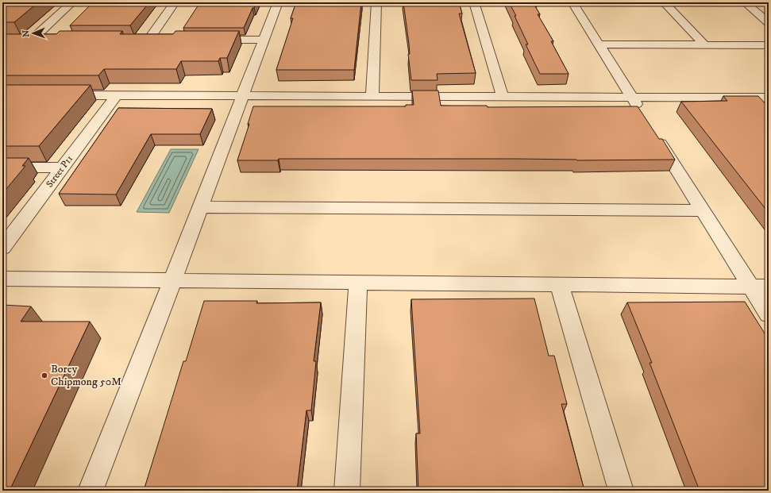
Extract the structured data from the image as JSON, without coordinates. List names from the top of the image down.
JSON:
{
  "streets": {
    "street": ["Street P11"]
  },
  "places": ["Borey Chipmong 50M"],
  "north": "left"
}
